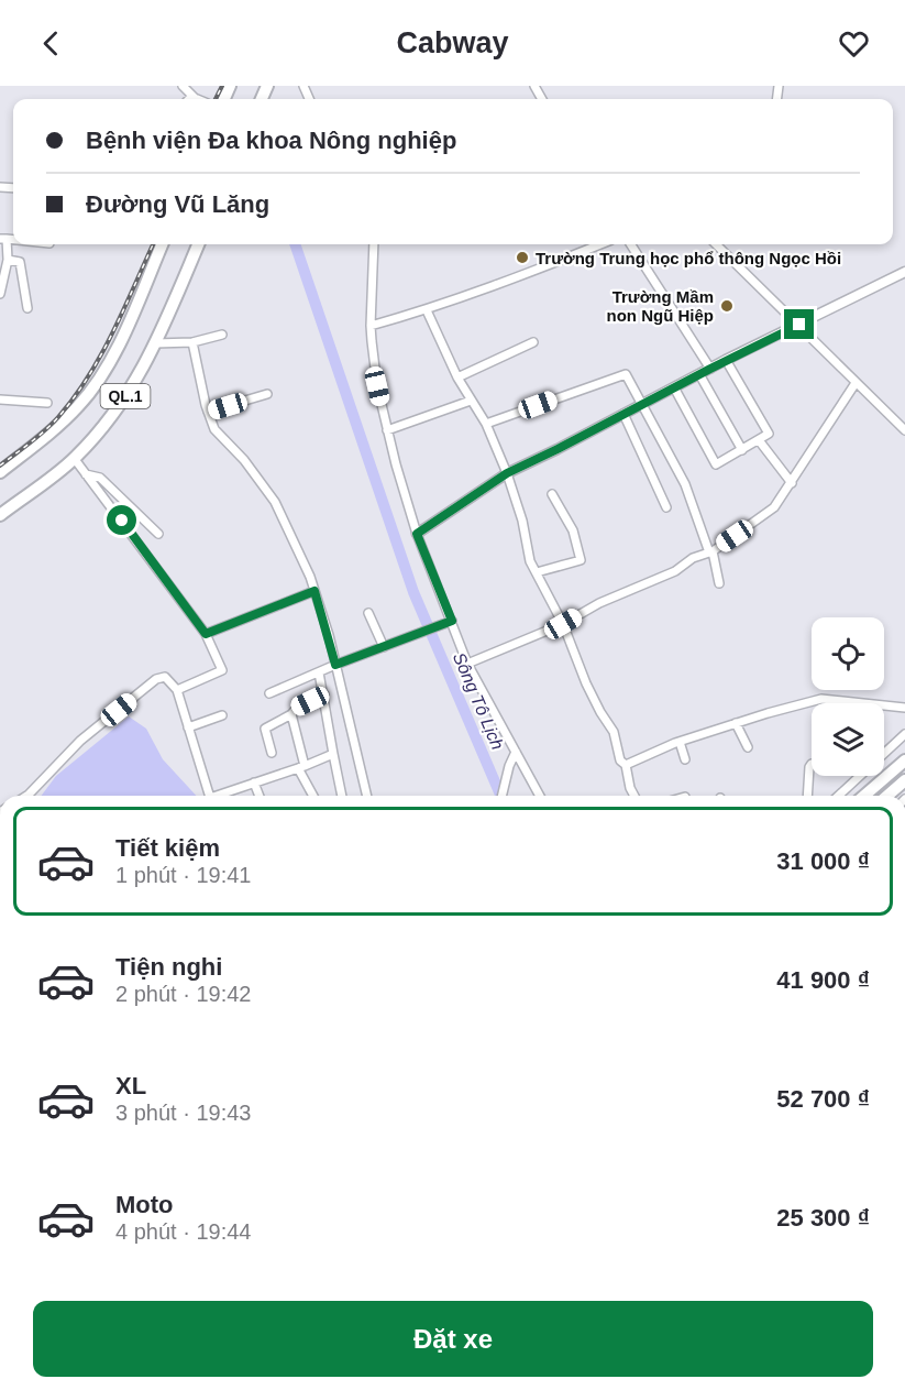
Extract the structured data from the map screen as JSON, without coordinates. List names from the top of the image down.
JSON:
{
  "streets": {
    "highway": ["QL.1"]
  },
  "water": ["Sông Tô Lịch"],
  "places": ["Trường Trung học phổ thông Ngọc Hồi", "Trường Mầm non Ngũ Hiệp"],
  "page": {
    "header": "Cabway",
    "banner": ["Bệnh viện Đa khoa Nông nghiệp", "Đường Vũ Lăng"],
    "list": [
      {
        "name": "Tiết kiệm",
        "note": "1 phút · 19:41",
        "value": "31 000 ₫"
      },
      {
        "name": "Tiện nghi",
        "note": "2 phút · 19:42",
        "value": "41 900 ₫"
      },
      {
        "name": "XL",
        "note": "3 phút · 19:43",
        "value": "52 700 ₫"
      },
      {
        "name": "Moto",
        "note": "4 phút · 19:44",
        "value": "25 300 ₫"
      }
    ],
    "buttons": "Đặt xe"
  }
}
